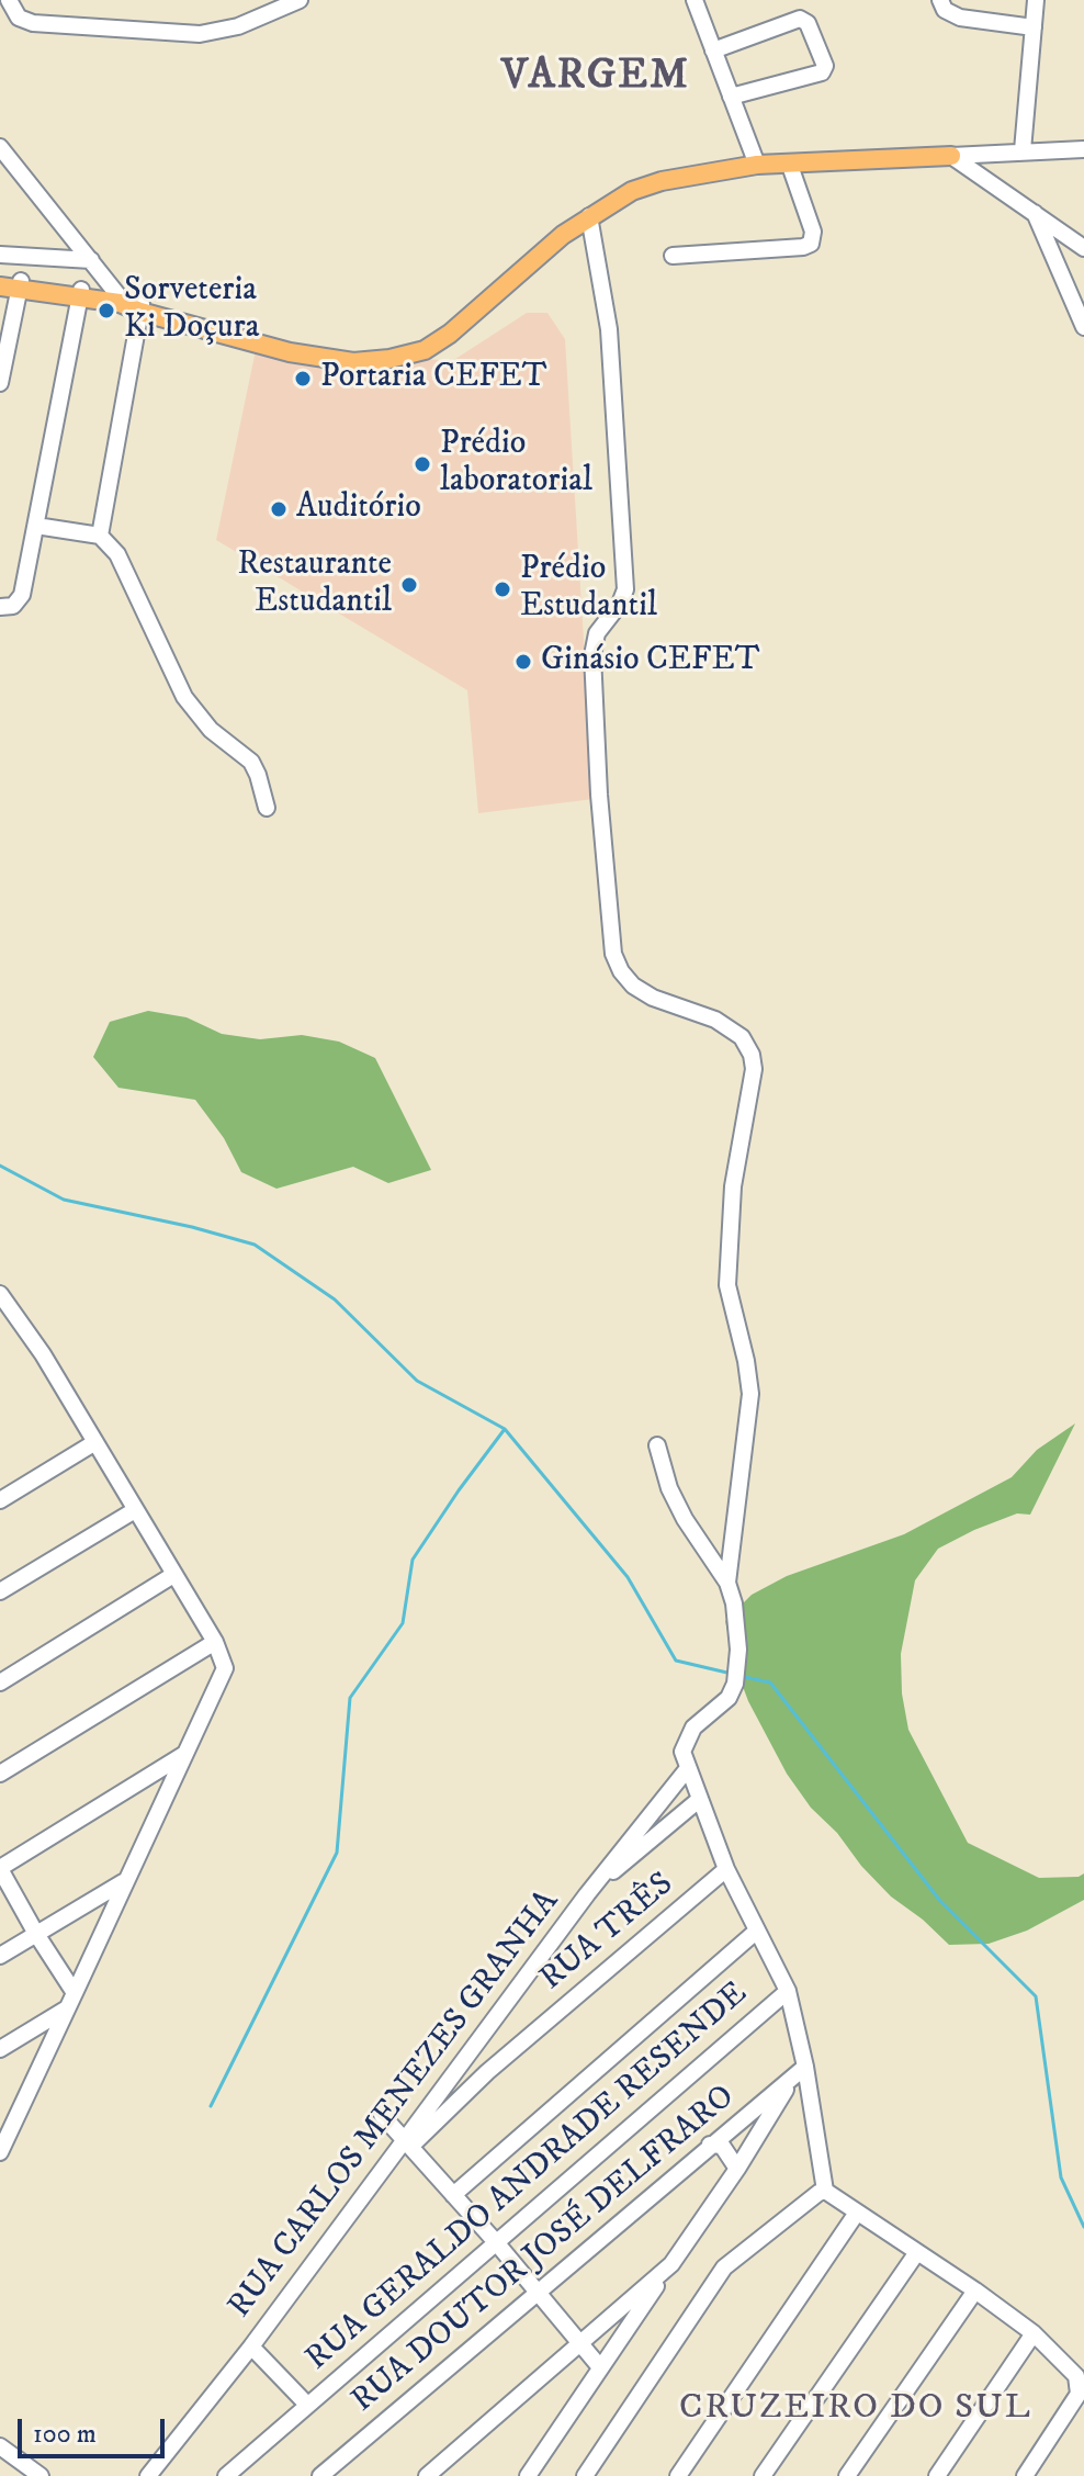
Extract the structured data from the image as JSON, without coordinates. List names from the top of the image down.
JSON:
{
  "streets": {
    "street": [
      "RUA TRÊS",
      "RUA CARLOS MENEZES GRANHA",
      "RUA GERALDO ANDRADE RESENDE",
      "RUA DOUTOR JOSÉ DELFRARO"
    ]
  },
  "crossings": [
    ["RUA TRÊS", "RUA CARLOS MENEZES GRANHA"]
  ],
  "districts": ["VARGEM", "CRUZEIRO DO SUL"],
  "places": [
    "Sorveteria Ki Doçura",
    "Portaria CEFET",
    "Prédio laboratorial",
    "Auditório",
    "Restaurante Estudantil",
    "Prédio Estudantil",
    "Ginásio CEFET"
  ],
  "scale_bar": "100 m"
}
